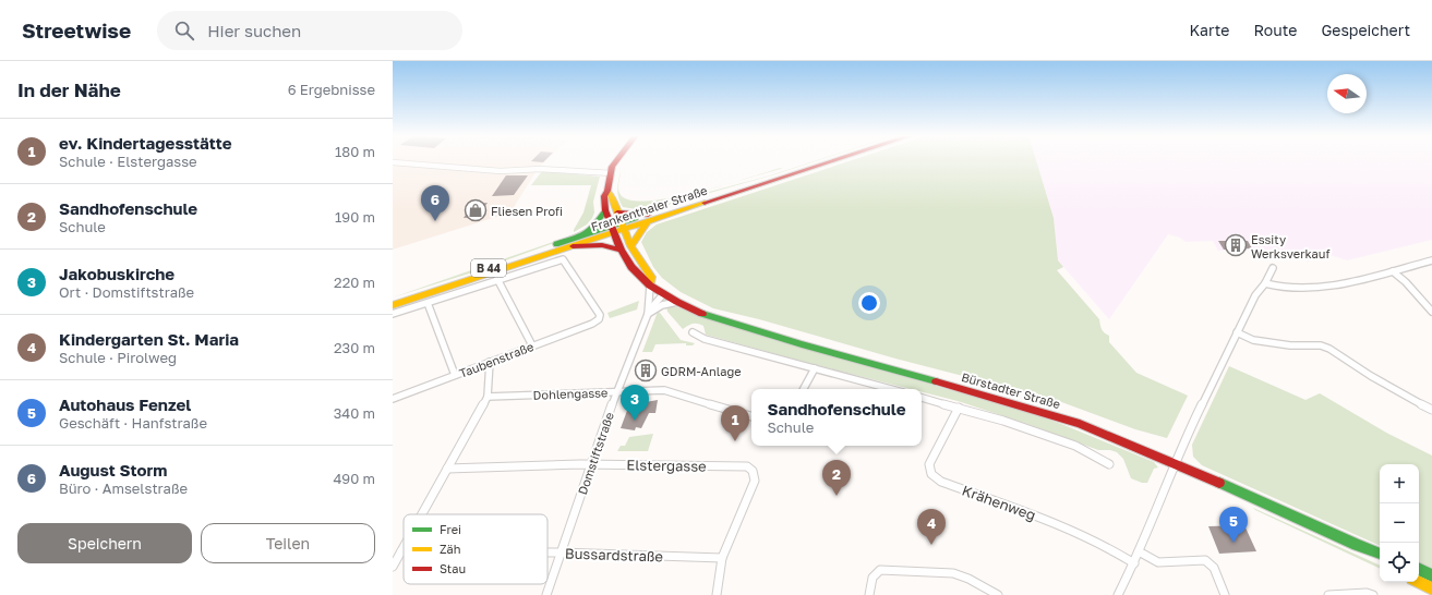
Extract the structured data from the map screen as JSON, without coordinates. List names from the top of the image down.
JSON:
{
  "streets": {
    "main road": ["Frankenthaler Straße", "B 44", "Bürstadter Straße"],
    "street": [
      "Taubenstraße",
      "Dohlengasse",
      "Domstiftstraße",
      "Elstergasse",
      "Krähenweg",
      "Bussardstraße"
    ]
  },
  "crossings": [
    ["Frankenthaler Straße", "Bürstadter Straße"],
    ["Dohlengasse", "Domstiftstraße"],
    ["Domstiftstraße", "Elstergasse"],
    ["Domstiftstraße", "Bussardstraße"],
    ["Elstergasse", "Bussardstraße"]
  ],
  "places": {
    "shop": ["Fliesen Profi"],
    "building": ["Essity Werksverkauf", "GDRM-Anlage"]
  },
  "legend": ["Frei", "Zäh", "Stau"],
  "north": "left",
  "page": {
    "header": "Streetwise",
    "search": "Hier suchen",
    "nav": ["Karte", "Route", "Gespeichert"],
    "heading": ["In der Nähe", "6 Ergebnisse"],
    "list": [
      {
        "mark": "1",
        "name": "ev. Kindertagesstätte",
        "note": "Schule · Elstergasse",
        "value": "180 m"
      },
      {
        "mark": "2",
        "name": "Sandhofenschule",
        "note": "Schule",
        "value": "190 m"
      },
      {
        "mark": "3",
        "name": "Jakobuskirche",
        "note": "Ort · Domstiftstraße",
        "value": "220 m"
      },
      {
        "mark": "4",
        "name": "Kindergarten St. Maria",
        "note": "Schule · Pirolweg",
        "value": "230 m"
      },
      {
        "mark": "5",
        "name": "Autohaus Fenzel",
        "note": "Geschäft · Hanfstraße",
        "value": "340 m"
      },
      {
        "mark": "6",
        "name": "August Storm",
        "note": "Büro · Amselstraße",
        "value": "490 m"
      }
    ],
    "pins": [
      "6",
      "3",
      "1",
      "2",
      "5",
      "4"
    ],
    "popup": ["Sandhofenschule", "Schule"],
    "map_buttons": ["+", "−"],
    "buttons": ["Speichern", "Teilen"]
  }
}
